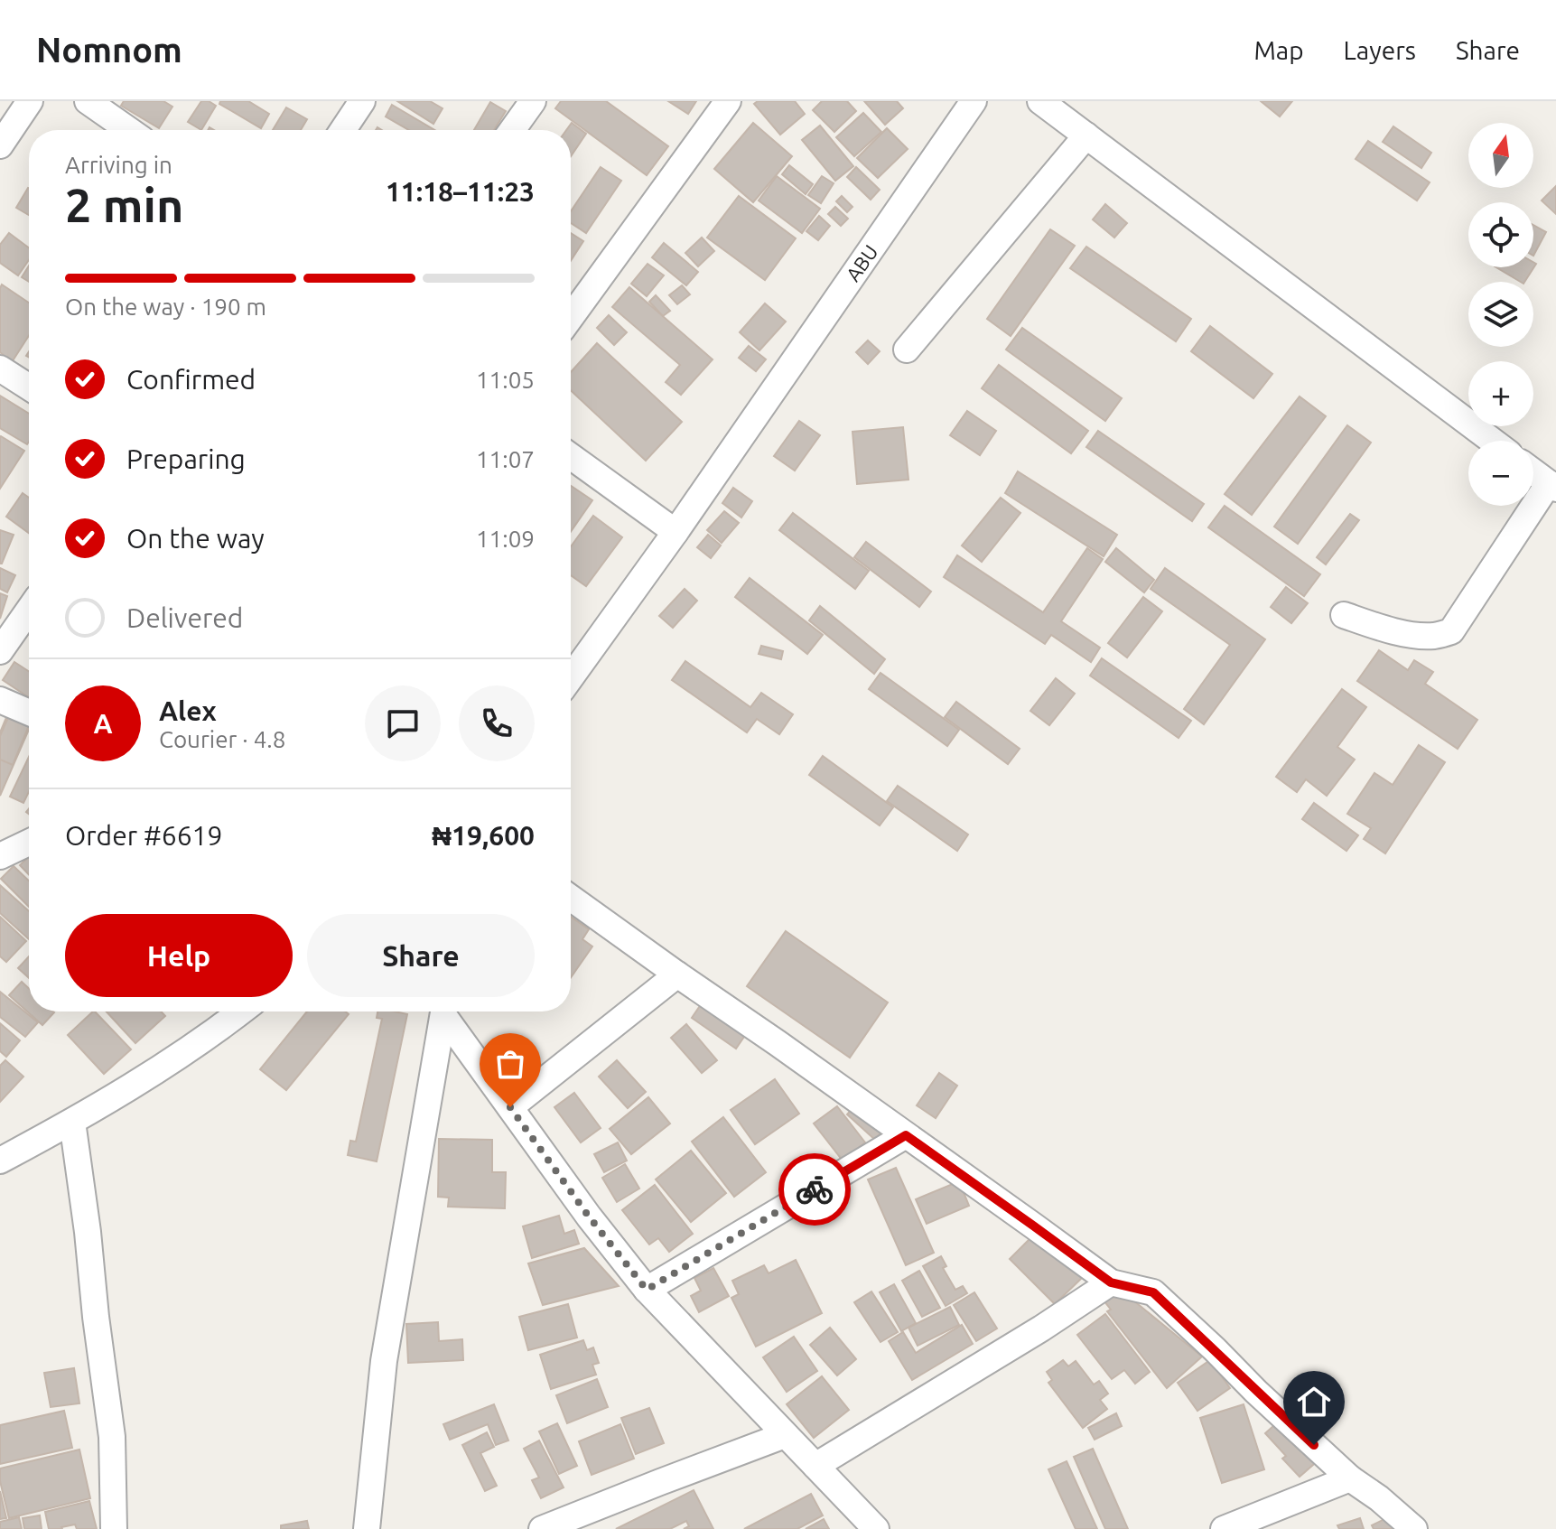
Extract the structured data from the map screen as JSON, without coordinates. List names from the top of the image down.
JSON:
{
  "streets": {
    "street": ["ABU"]
  },
  "north": "top",
  "page": {
    "header": "Nomnom",
    "nav": ["Map", "Layers", "Share"],
    "map_buttons": ["+", "−"],
    "heading": ["2 min", "Arriving in", "11:18–11:23"],
    "panel": [
      "Alex",
      "Courier · 4.8",
      "Order #6619",
      "₦19,600"
    ],
    "bar": "On the way · 190 m",
    "list": [
      ["Confirmed", "11:05"],
      ["Preparing", "11:07"],
      ["On the way", "11:09"],
      "Delivered"
    ],
    "round": "A",
    "buttons": ["Help", "Share"]
  }
}
